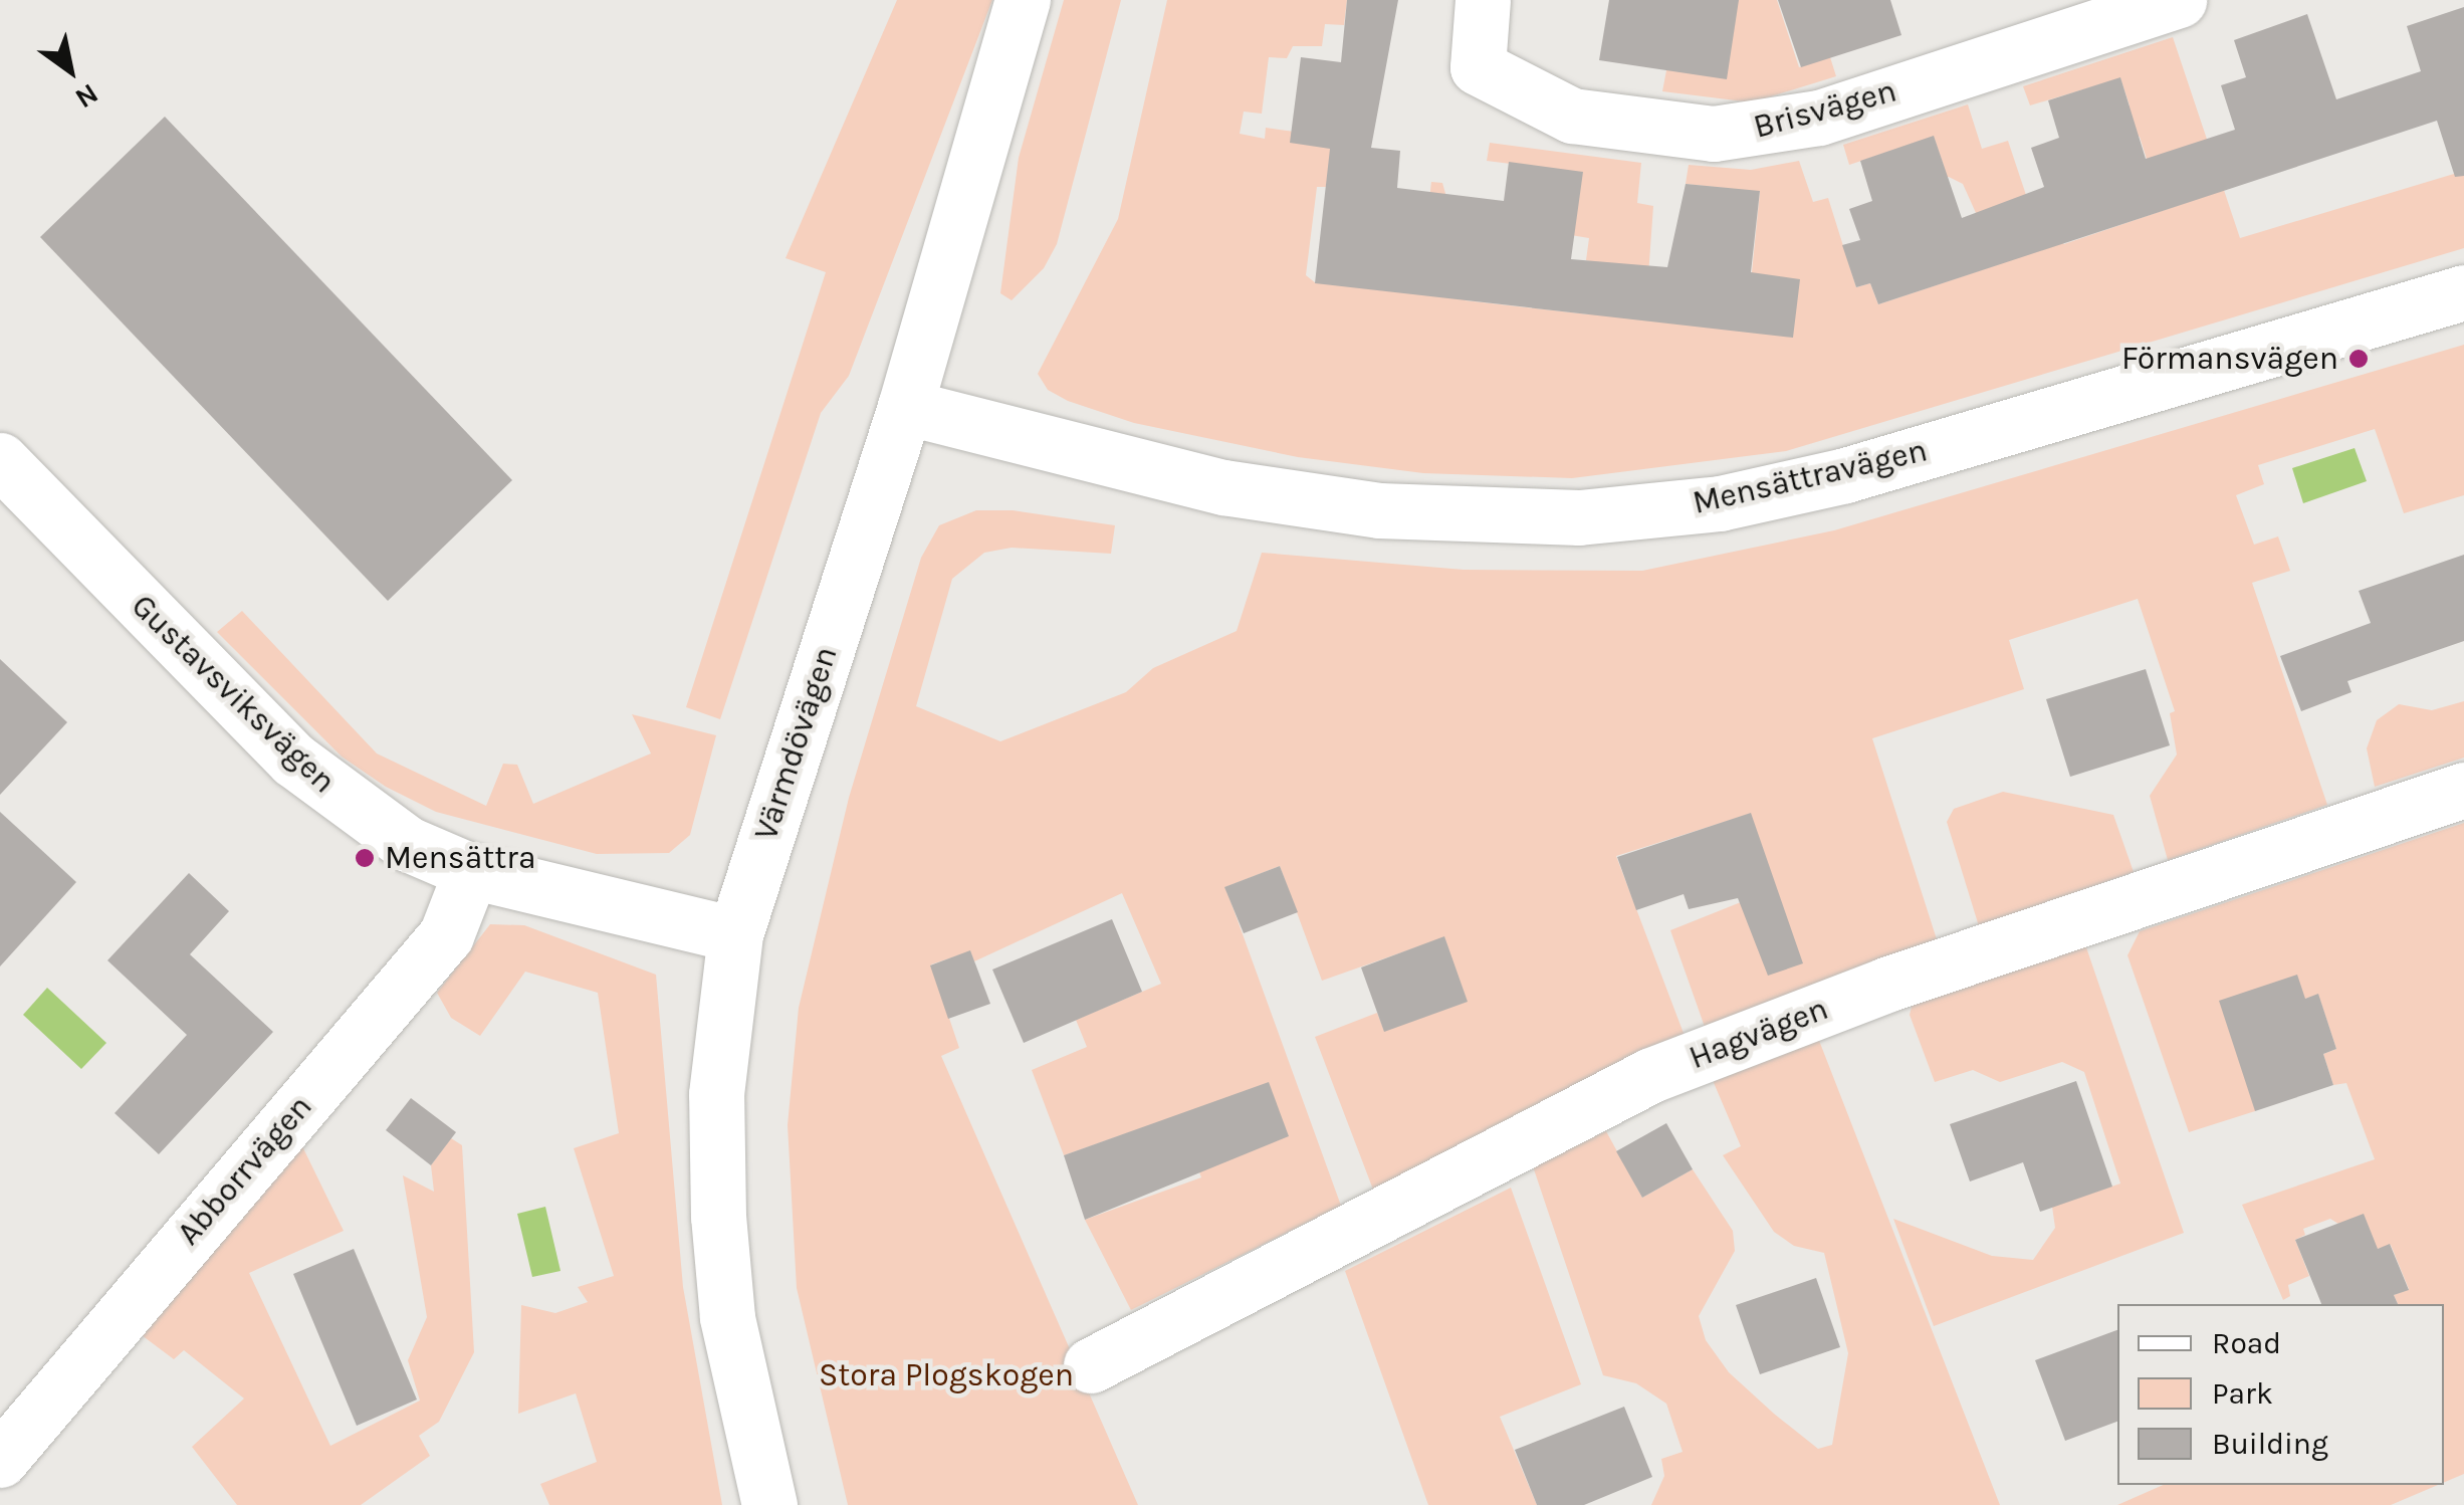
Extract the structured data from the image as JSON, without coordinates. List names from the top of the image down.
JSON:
{
  "streets": {
    "street": [
      "Brisvägen",
      "Mensättravägen",
      "Gustavsviksvägen",
      "Värmdövägen",
      "Hagvägen",
      "Abborrvägen"
    ]
  },
  "crossings": [
    ["Mensättravägen", "Värmdövägen"],
    ["Gustavsviksvägen", "Värmdövägen"],
    ["Gustavsviksvägen", "Abborrvägen"]
  ],
  "parks": ["Stora Plogskogen"],
  "places": ["Förmansvägen", "Mensättra"],
  "legend": ["Road", "Park", "Building"],
  "north": "bottom right"
}
